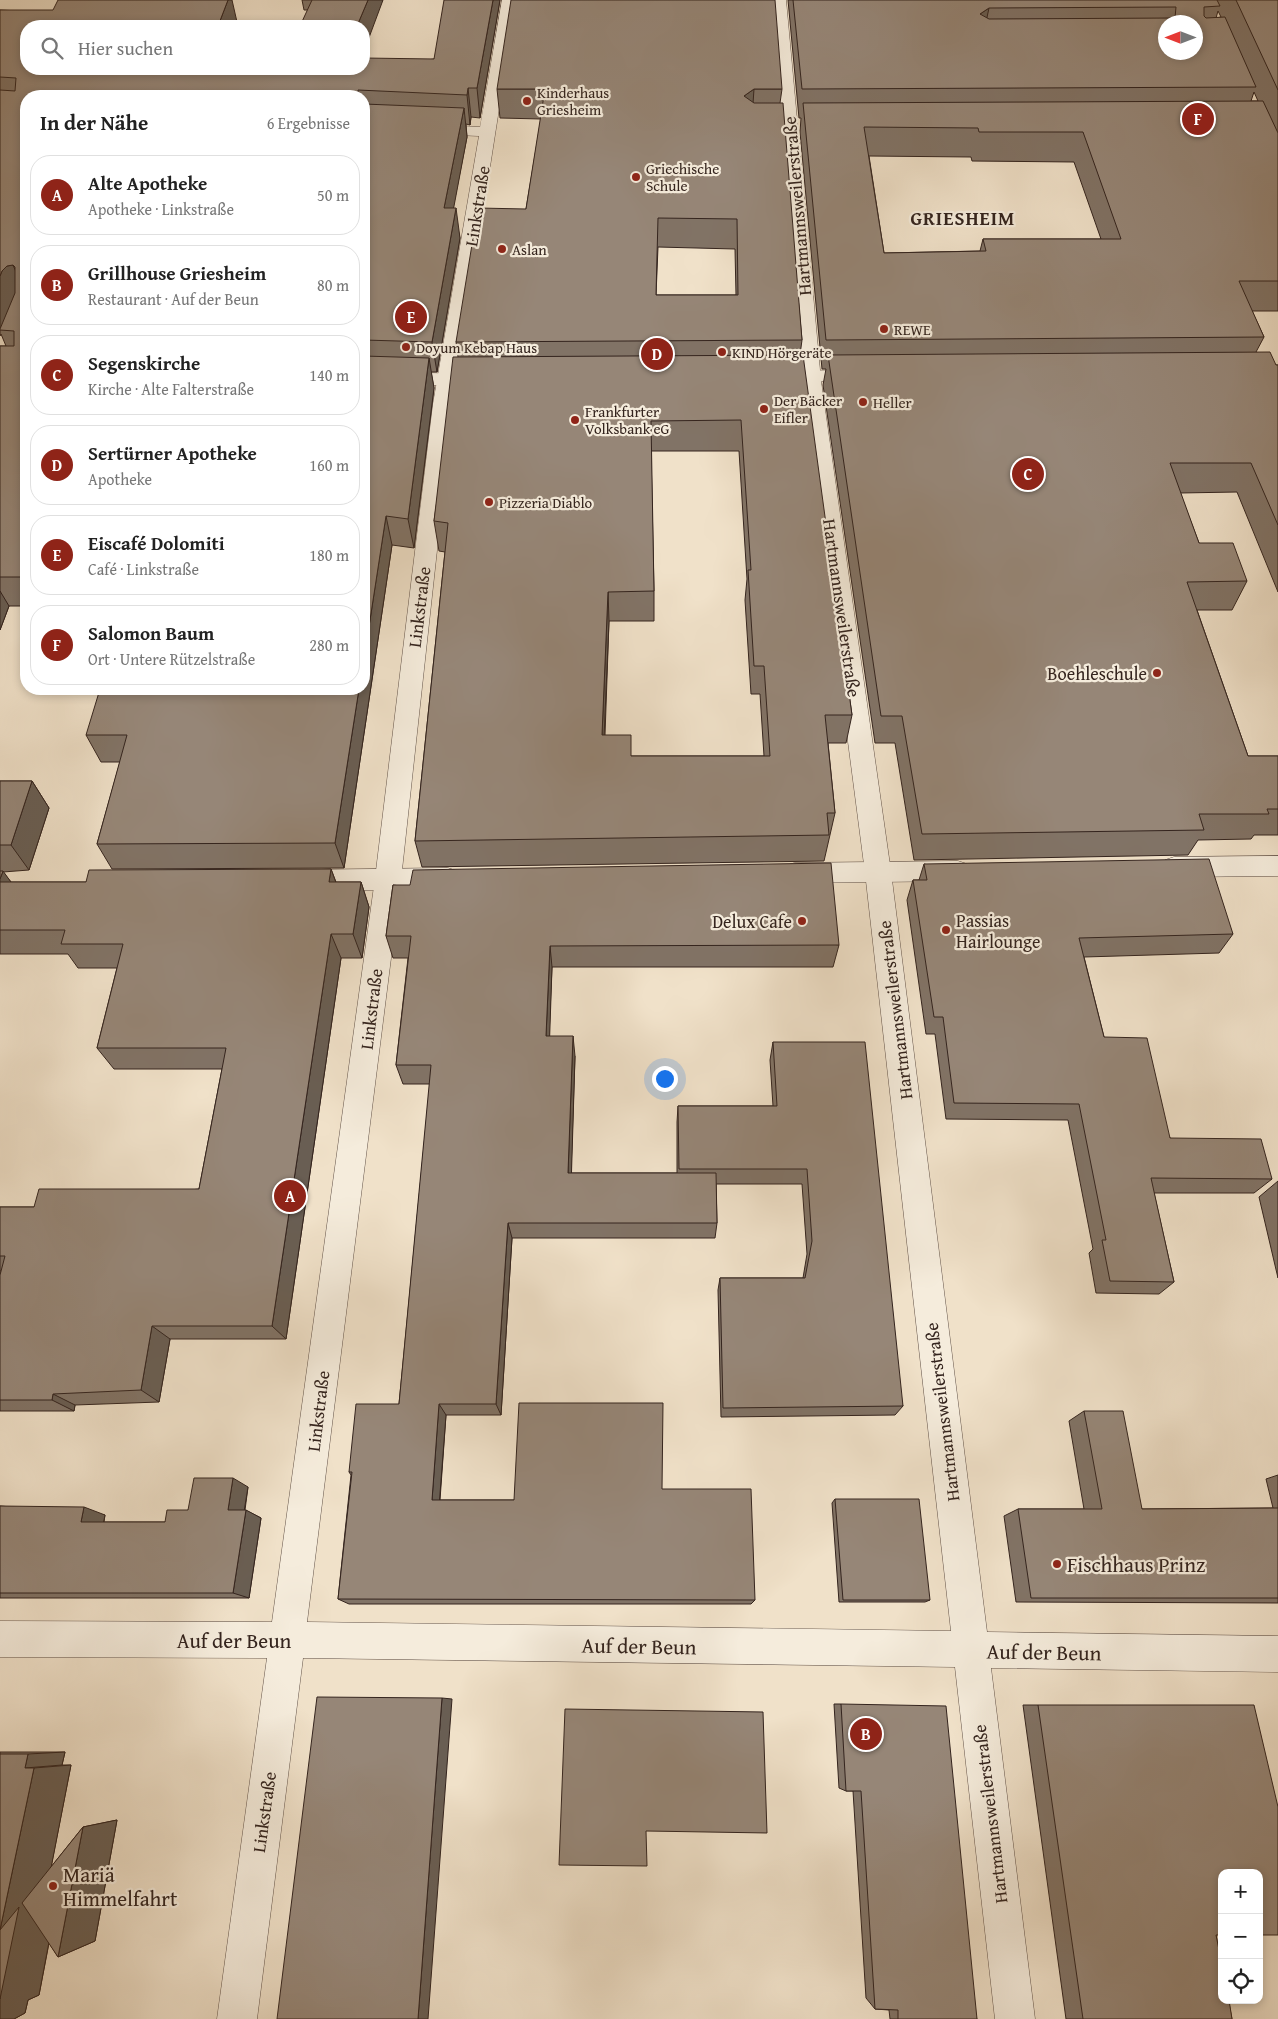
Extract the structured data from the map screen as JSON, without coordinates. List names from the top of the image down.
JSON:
{
  "streets": {
    "street": ["Linkstraße", "Hartmannsweilerstraße", "Auf der Beun"]
  },
  "crossings": [
    ["Linkstraße", "Auf der Beun"],
    ["Hartmannsweilerstraße", "Auf der Beun"]
  ],
  "districts": ["GRIESHEIM"],
  "places": [
    "Kinderhaus Griesheim",
    "Griechische Schule",
    "Aslan",
    "REWE",
    "Doyum Kebap Haus",
    "KIND Hörgeräte",
    "Heller",
    "Der Bäcker Eifler",
    "Frankfurter Volksbank eG",
    "Pizzeria Diablo",
    "Boehleschule",
    "Delux Cafe",
    "Passias Hairlounge",
    "Fischhaus Prinz",
    "Mariä Himmelfahrt"
  ],
  "north": "left",
  "page": {
    "search": "Hier suchen",
    "heading": ["In der Nähe", "6 Ergebnisse"],
    "pins": [
      "F",
      "E",
      "D",
      "C",
      "A",
      "B"
    ],
    "list": [
      {
        "mark": "A",
        "name": "Alte Apotheke",
        "note": "Apotheke · Linkstraße",
        "value": "50 m"
      },
      {
        "mark": "B",
        "name": "Grillhouse Griesheim",
        "note": "Restaurant · Auf der Beun",
        "value": "80 m"
      },
      {
        "mark": "C",
        "name": "Segenskirche",
        "note": "Kirche · Alte Falterstraße",
        "value": "140 m"
      },
      {
        "mark": "D",
        "name": "Sertürner Apotheke",
        "note": "Apotheke",
        "value": "160 m"
      },
      {
        "mark": "E",
        "name": "Eiscafé Dolomiti",
        "note": "Café · Linkstraße",
        "value": "180 m"
      },
      {
        "mark": "F",
        "name": "Salomon Baum",
        "note": "Ort · Untere Rützelstraße",
        "value": "280 m"
      }
    ],
    "map_buttons": ["+", "−"]
  }
}
